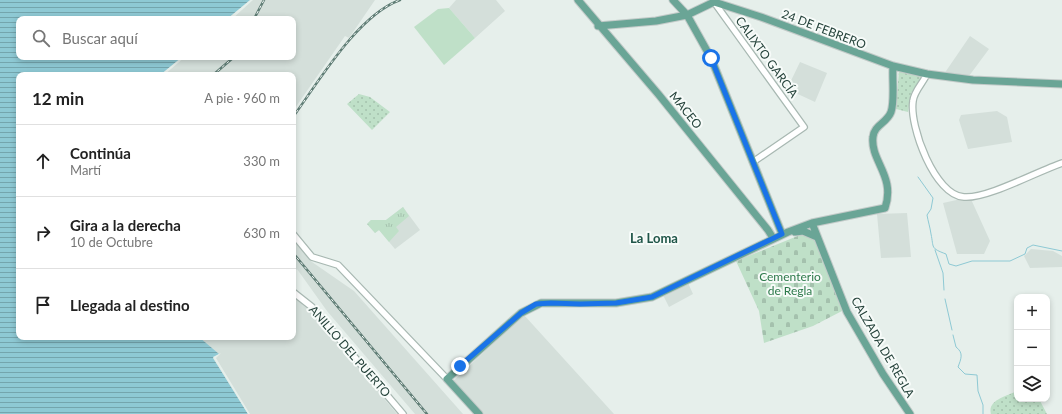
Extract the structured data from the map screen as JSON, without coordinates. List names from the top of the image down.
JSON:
{
  "streets": {
    "main road": ["24 DE FEBRERO", "MACEO", "CALZADA DE REGLA"],
    "street": ["CALIXTO GARCÍA", "ANILLO DEL PUERTO"]
  },
  "crossings": [
    ["24 DE FEBRERO", "CALIXTO GARCÍA"]
  ],
  "districts": ["La Loma"],
  "parks": ["Cementerio de Regla"],
  "page": {
    "search": "Buscar aquí",
    "heading": ["12 min", "A pie · 960 m"],
    "list": [
      ["Continúa", "Martí", "330 m"],
      ["Gira a la derecha", "10 de Octubre", "630 m"],
      "Llegada al destino"
    ],
    "map_buttons": ["+", "−"]
  }
}
